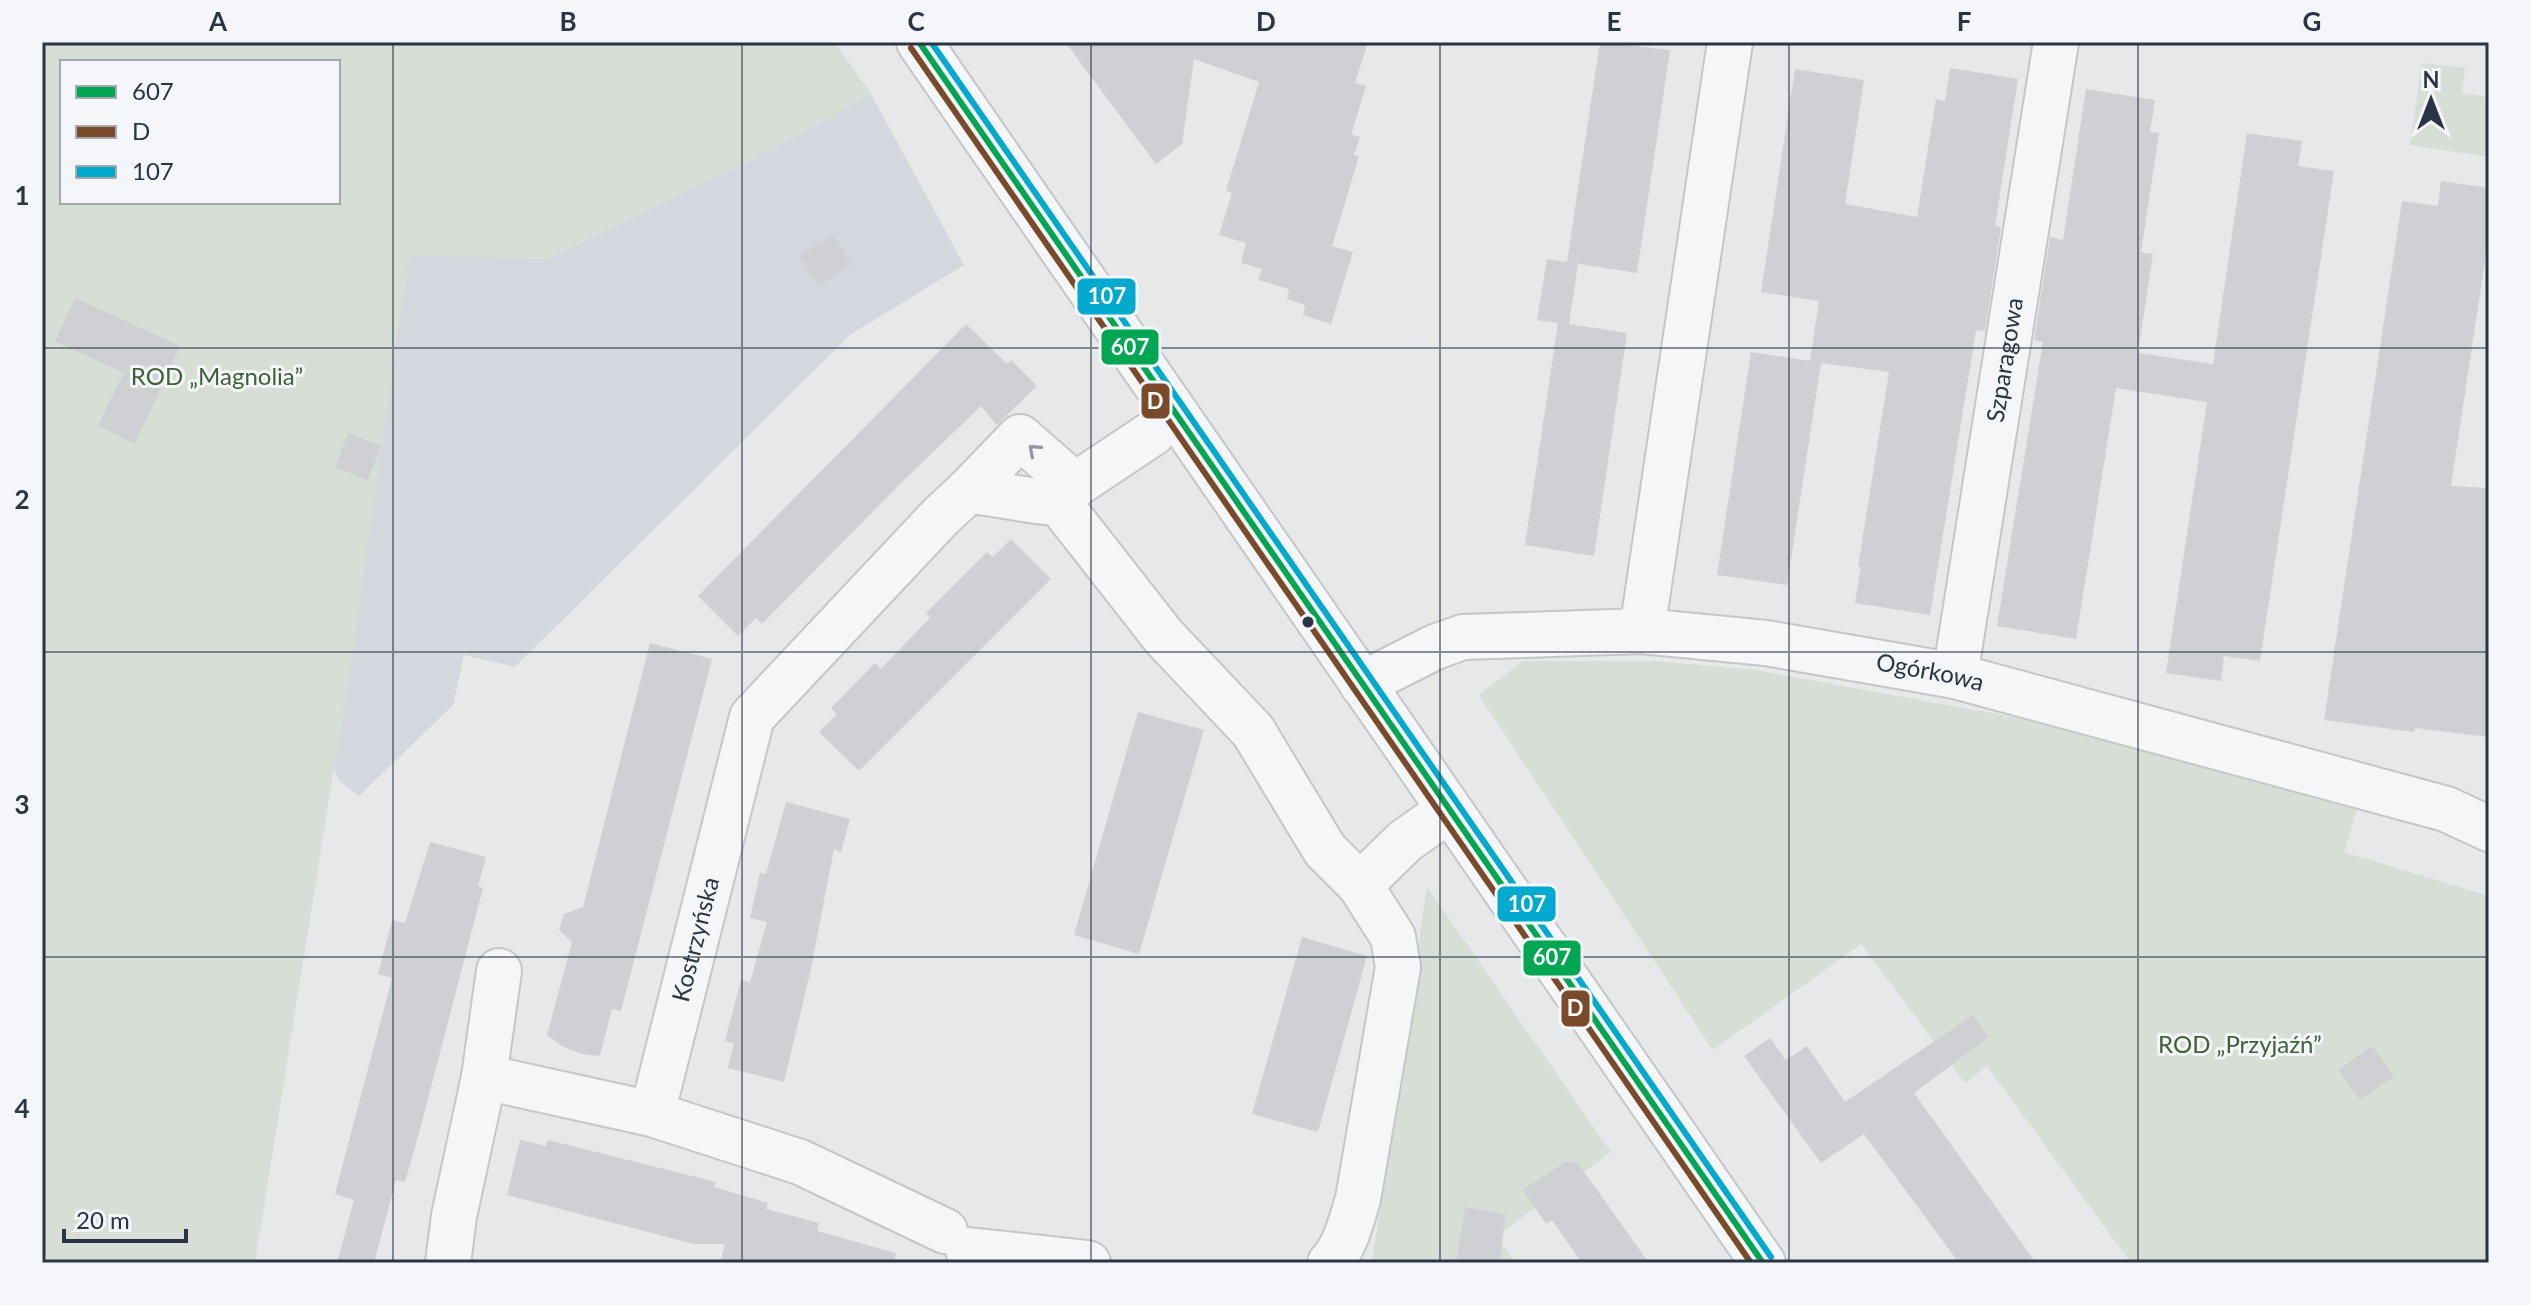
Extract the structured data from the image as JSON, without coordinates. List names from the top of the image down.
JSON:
{
  "streets": {
    "street": ["Szparagowa", "Ogórkowa", "Kostrzyńska"]
  },
  "crossings": [
    ["Szparagowa", "Ogórkowa"]
  ],
  "parks": ["ROD „Magnolia”", "ROD „Przyjaźń”"],
  "lines": ["transit line 607", "transit line 107", "transit line D"],
  "legend": ["607", "D", "107"],
  "scale_bar": "20 m",
  "north": "top",
  "grid": {
    "columns": [
      "A",
      "B",
      "C",
      "D",
      "E",
      "F",
      "G"
    ],
    "rows": [
      "1",
      "2",
      "3",
      "4"
    ]
  }
}
